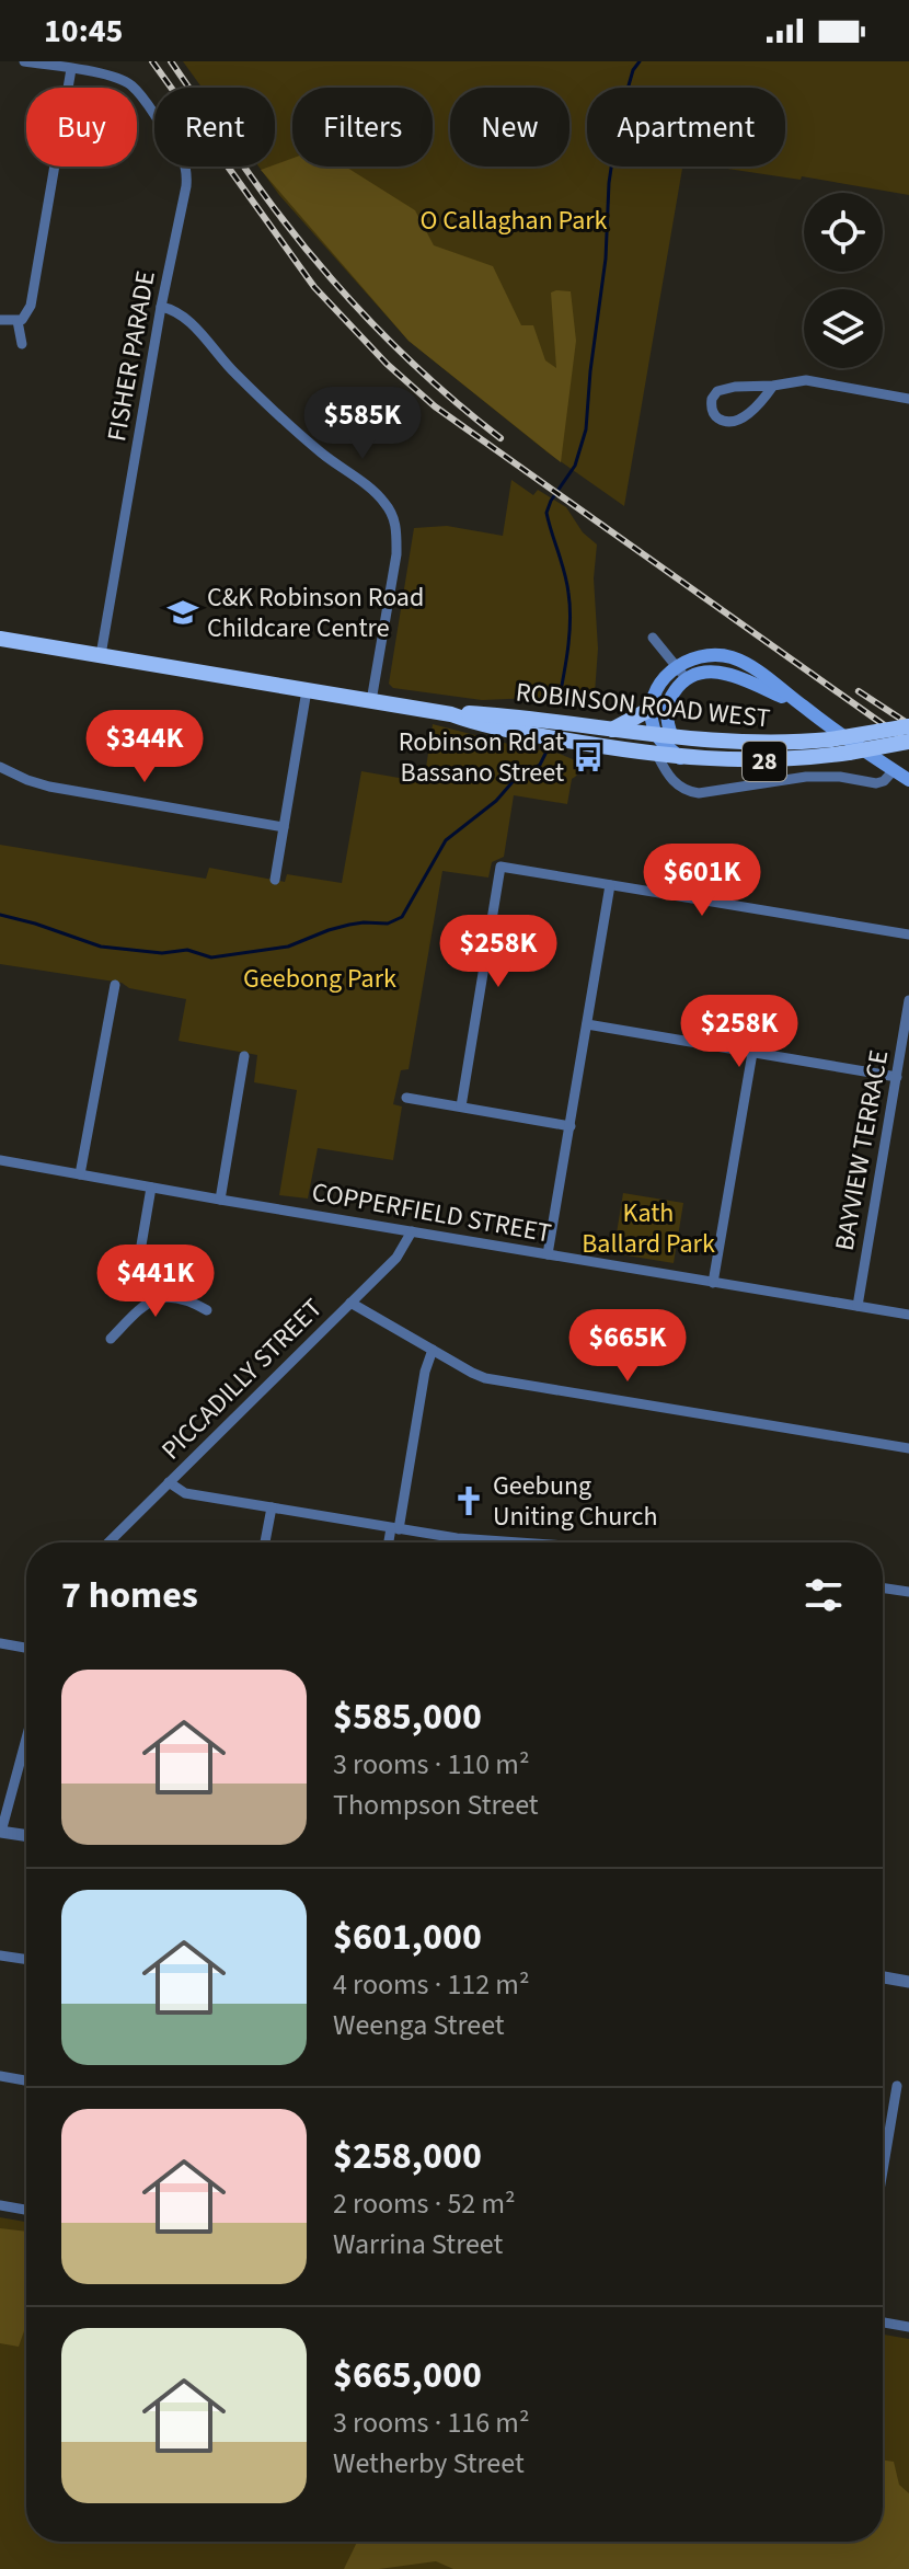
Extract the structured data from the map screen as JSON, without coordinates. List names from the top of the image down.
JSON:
{
  "streets": {
    "main road": ["ROBINSON ROAD WEST", "28"],
    "street": [
      "FISHER PARADE",
      "BAYVIEW TERRACE",
      "COPPERFIELD STREET",
      "PICCADILLY STREET"
    ]
  },
  "crossings": [
    ["FISHER PARADE", "ROBINSON ROAD WEST"],
    ["BAYVIEW TERRACE", "COPPERFIELD STREET"],
    ["COPPERFIELD STREET", "PICCADILLY STREET"]
  ],
  "parks": ["O Callaghan Park", "Geebong Park", "Kath Ballard Park"],
  "places": {
    "school or university": ["C&K Robinson Road Childcare Centre"],
    "bus stop": ["Robinson Rd at Bassano Street"],
    "church": ["Geebung Uniting Church"]
  },
  "page": {
    "status": "10:45",
    "chip": [
      "Buy",
      "Rent",
      "Filters",
      "New",
      "Apartment"
    ],
    "price": [
      "$585K",
      "$344K",
      "$601K",
      "$258K",
      "$258K",
      "$441K",
      "$665K"
    ],
    "heading": "7 homes",
    "list": [
      {
        "name": "$585,000",
        "note": "3 rooms · 110 m² · Thompson Street"
      },
      {
        "name": "$601,000",
        "note": "4 rooms · 112 m² · Weenga Street"
      },
      {
        "name": "$258,000",
        "note": "2 rooms · 52 m² · Warrina Street"
      },
      {
        "name": "$665,000",
        "note": "3 rooms · 116 m² · Wetherby Street"
      }
    ]
  }
}
